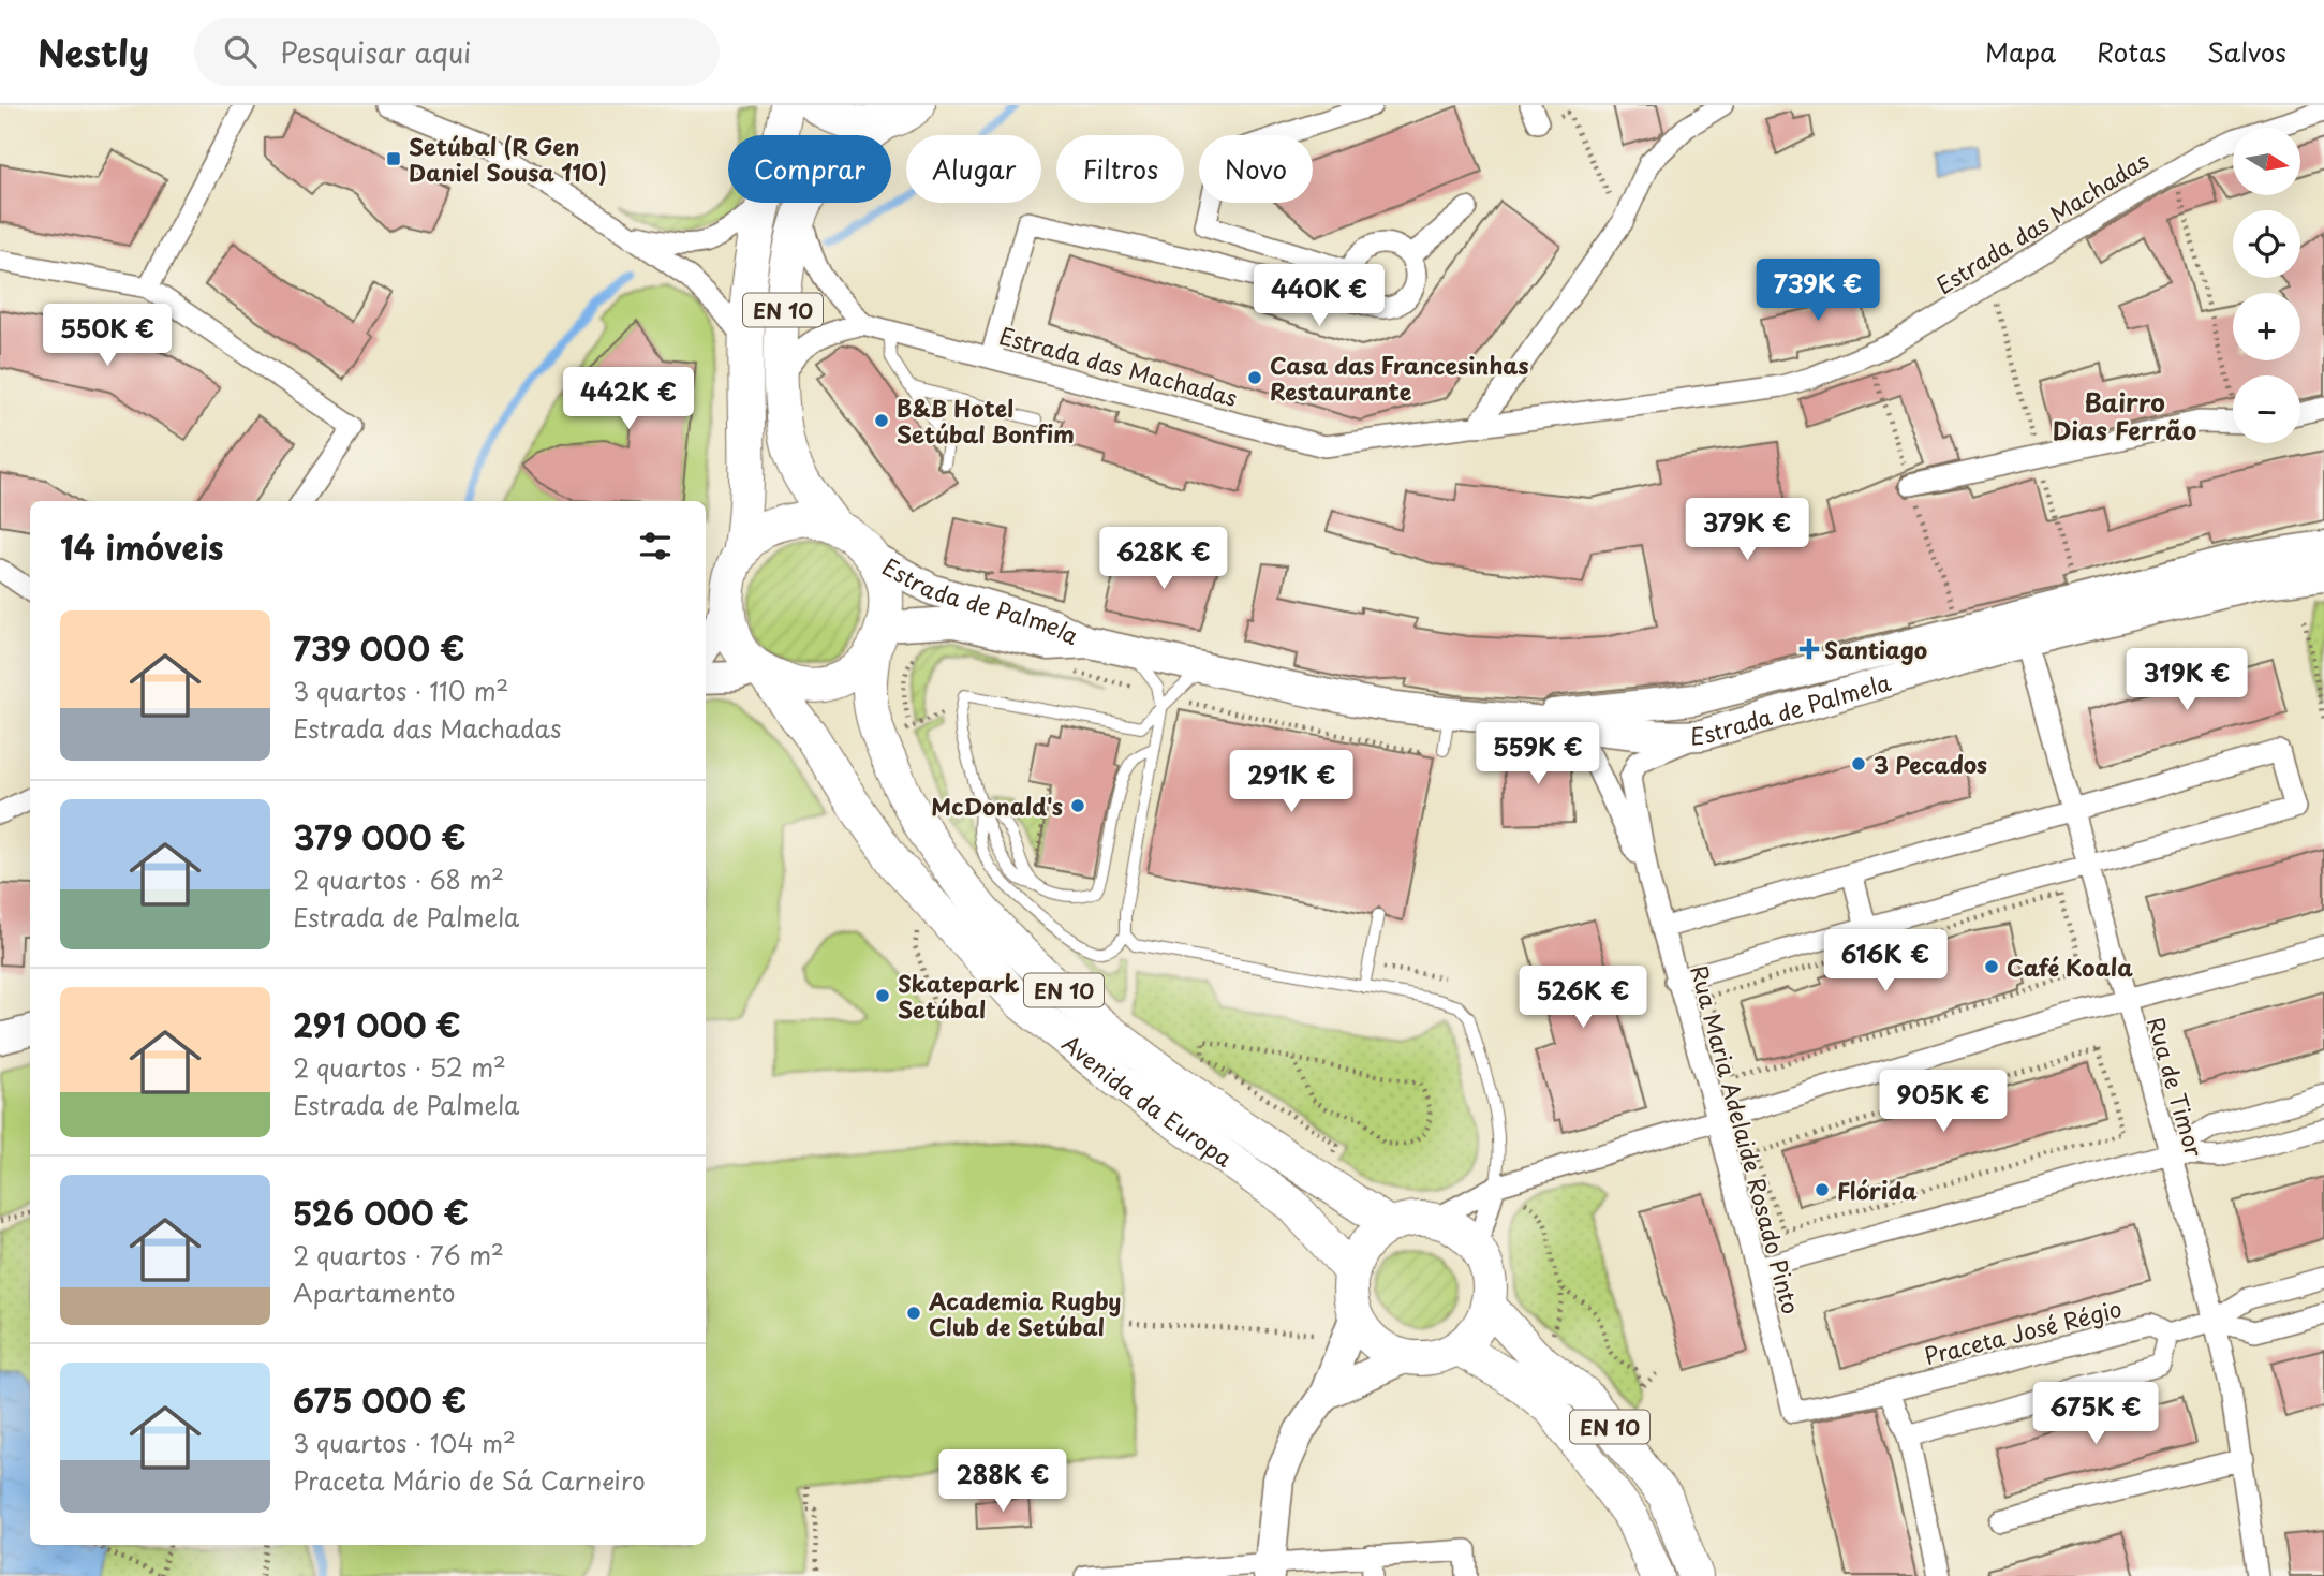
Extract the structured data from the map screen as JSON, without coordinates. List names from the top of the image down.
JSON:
{
  "streets": {
    "main road": ["EN 10", "Avenida da Europa"],
    "street": [
      "Estrada das Machadas",
      "Estrada de Palmela",
      "Rua de Timor",
      "Rua Maria Adelaide Rosado Pinto",
      "Praceta José Régio"
    ]
  },
  "crossings": [
    ["Estrada das Machadas", "EN 10"],
    ["EN 10", "Estrada de Palmela"],
    ["EN 10", "Avenida da Europa"],
    ["Estrada de Palmela", "Rua de Timor"],
    ["Estrada de Palmela", "Avenida da Europa"],
    ["Estrada de Palmela", "Rua Maria Adelaide Rosado Pinto"],
    ["Rua de Timor", "Praceta José Régio"],
    ["Rua Maria Adelaide Rosado Pinto", "Praceta José Régio"]
  ],
  "districts": ["Bairro Dias Ferrão"],
  "places": {
    "transit": ["Setúbal (R Gen Daniel Sousa 110)"],
    "other": [
      "Casa das Francesinhas Restaurante",
      "B&B Hotel Setúbal Bonfim",
      "3 Pecados",
      "McDonald's",
      "Café Koala",
      "Skatepark Setúbal",
      "Flórida",
      "Academia Rugby Club de Setúbal"
    ],
    "health": ["Santiago"]
  },
  "north": "right",
  "page": {
    "header": "Nestly",
    "search": "Pesquisar aqui",
    "nav": ["Mapa", "Rotas", "Salvos"],
    "map_buttons": ["+", "−"],
    "chip": [
      "Comprar",
      "Alugar",
      "Filtros",
      "Novo"
    ],
    "price": [
      "739K €",
      "440K €",
      "550K €",
      "442K €",
      "379K €",
      "628K €",
      "319K €",
      "559K €",
      "291K €",
      "616K €",
      "526K €",
      "905K €",
      "675K €",
      "288K €"
    ],
    "heading": "14 imóveis",
    "list": [
      {
        "name": "739 000 €",
        "note": "3 quartos · 110 m² · Estrada das Machadas"
      },
      {
        "name": "379 000 €",
        "note": "2 quartos · 68 m² · Estrada de Palmela"
      },
      {
        "name": "291 000 €",
        "note": "2 quartos · 52 m² · Estrada de Palmela"
      },
      {
        "name": "526 000 €",
        "note": "2 quartos · 76 m² · Apartamento"
      },
      {
        "name": "675 000 €",
        "note": "3 quartos · 104 m² · Praceta Mário de Sá Carneiro"
      }
    ]
  }
}
